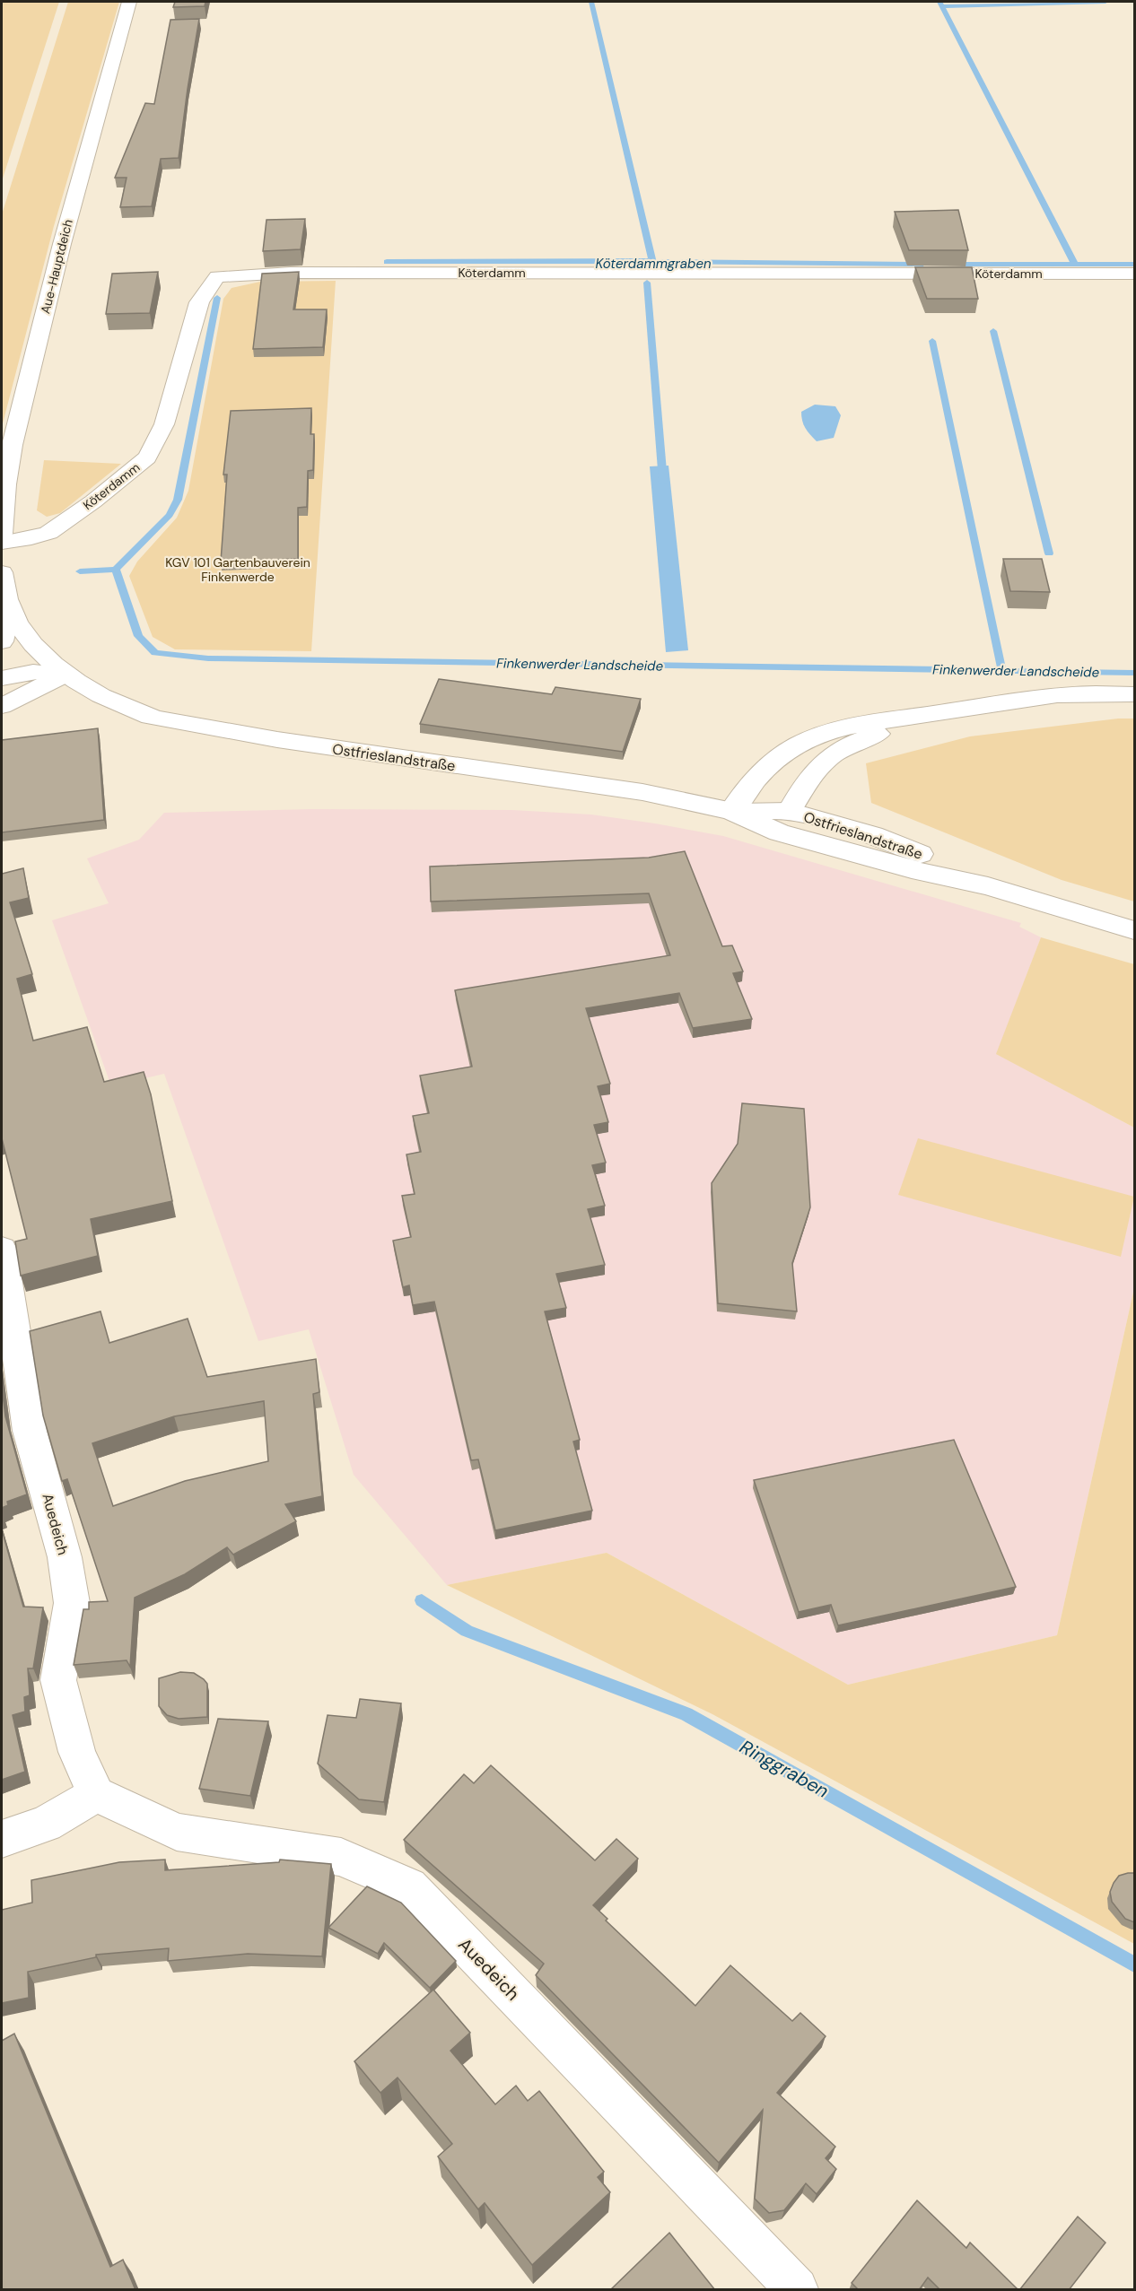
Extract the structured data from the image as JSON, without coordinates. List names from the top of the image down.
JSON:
{
  "streets": {
    "street": [
      "Aue-Hauptdeich",
      "Köterdamm",
      "Ostfrieslandstraße",
      "Auedeich"
    ]
  },
  "water": ["Köterdammgraben", "Finkenwerder Landscheide", "Ringgraben"],
  "parks": ["KGV 101 Gartenbauverein Finkenwerde"]
}
